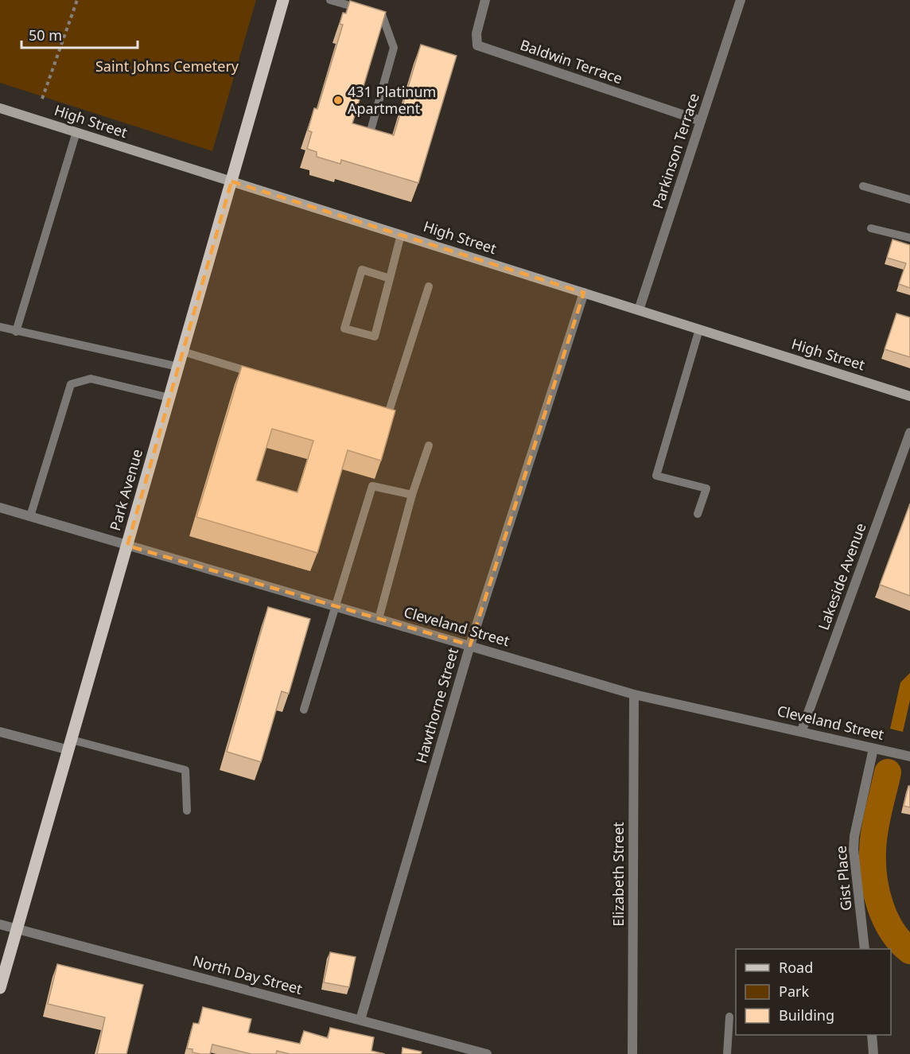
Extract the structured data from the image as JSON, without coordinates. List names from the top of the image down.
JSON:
{
  "streets": {
    "main road": ["High Street", "Park Avenue"],
    "street": [
      "Baldwin Terrace",
      "Parkinson Terrace",
      "Lakeside Avenue",
      "Cleveland Street",
      "Hawthorne Street",
      "Elizabeth Street",
      "Gist Place",
      "North Day Street"
    ]
  },
  "crossings": [
    ["Baldwin Terrace", "Parkinson Terrace"],
    ["High Street", "Parkinson Terrace"],
    ["High Street", "Park Avenue"],
    ["High Street", "Hawthorne Street"],
    ["Park Avenue", "Cleveland Street"],
    ["Park Avenue", "North Day Street"],
    ["Lakeside Avenue", "Cleveland Street"],
    ["Cleveland Street", "Hawthorne Street"],
    ["Cleveland Street", "Elizabeth Street"],
    ["Cleveland Street", "Gist Place"],
    ["Hawthorne Street", "North Day Street"]
  ],
  "parks": ["Saint Johns Cemetery"],
  "places": ["431 Platinum Apartment"],
  "legend": ["Road", "Park", "Building"],
  "scale_bar": "50 m"
}
